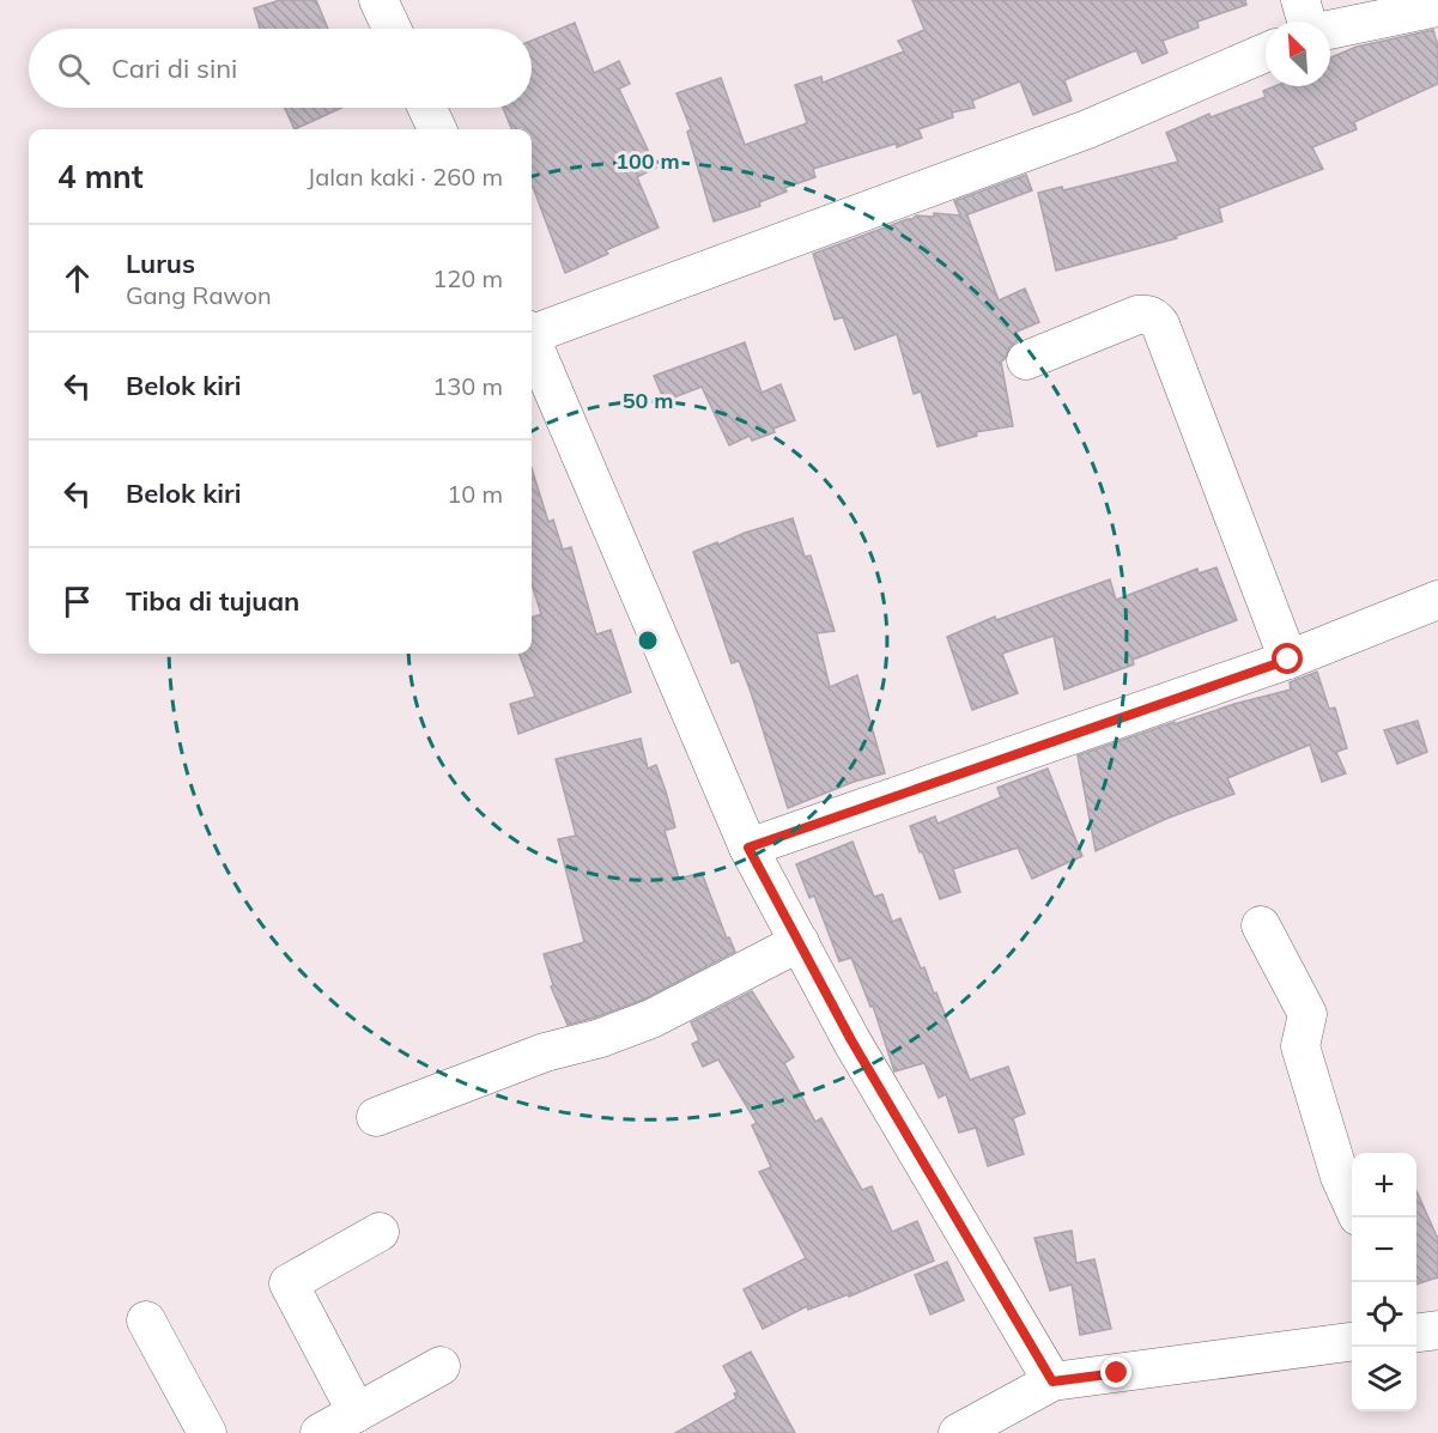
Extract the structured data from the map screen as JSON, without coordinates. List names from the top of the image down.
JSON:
{
  "north": "top left",
  "page": {
    "search": "Cari di sini",
    "heading": ["4 mnt", "Jalan kaki · 260 m"],
    "list": [
      ["Lurus", "Gang Rawon", "120 m"],
      ["Belok kiri", "130 m"],
      ["Belok kiri", "10 m"],
      "Tiba di tujuan"
    ],
    "map_buttons": ["+", "−"]
  },
  "rings": ["100 m", "50 m"]
}
